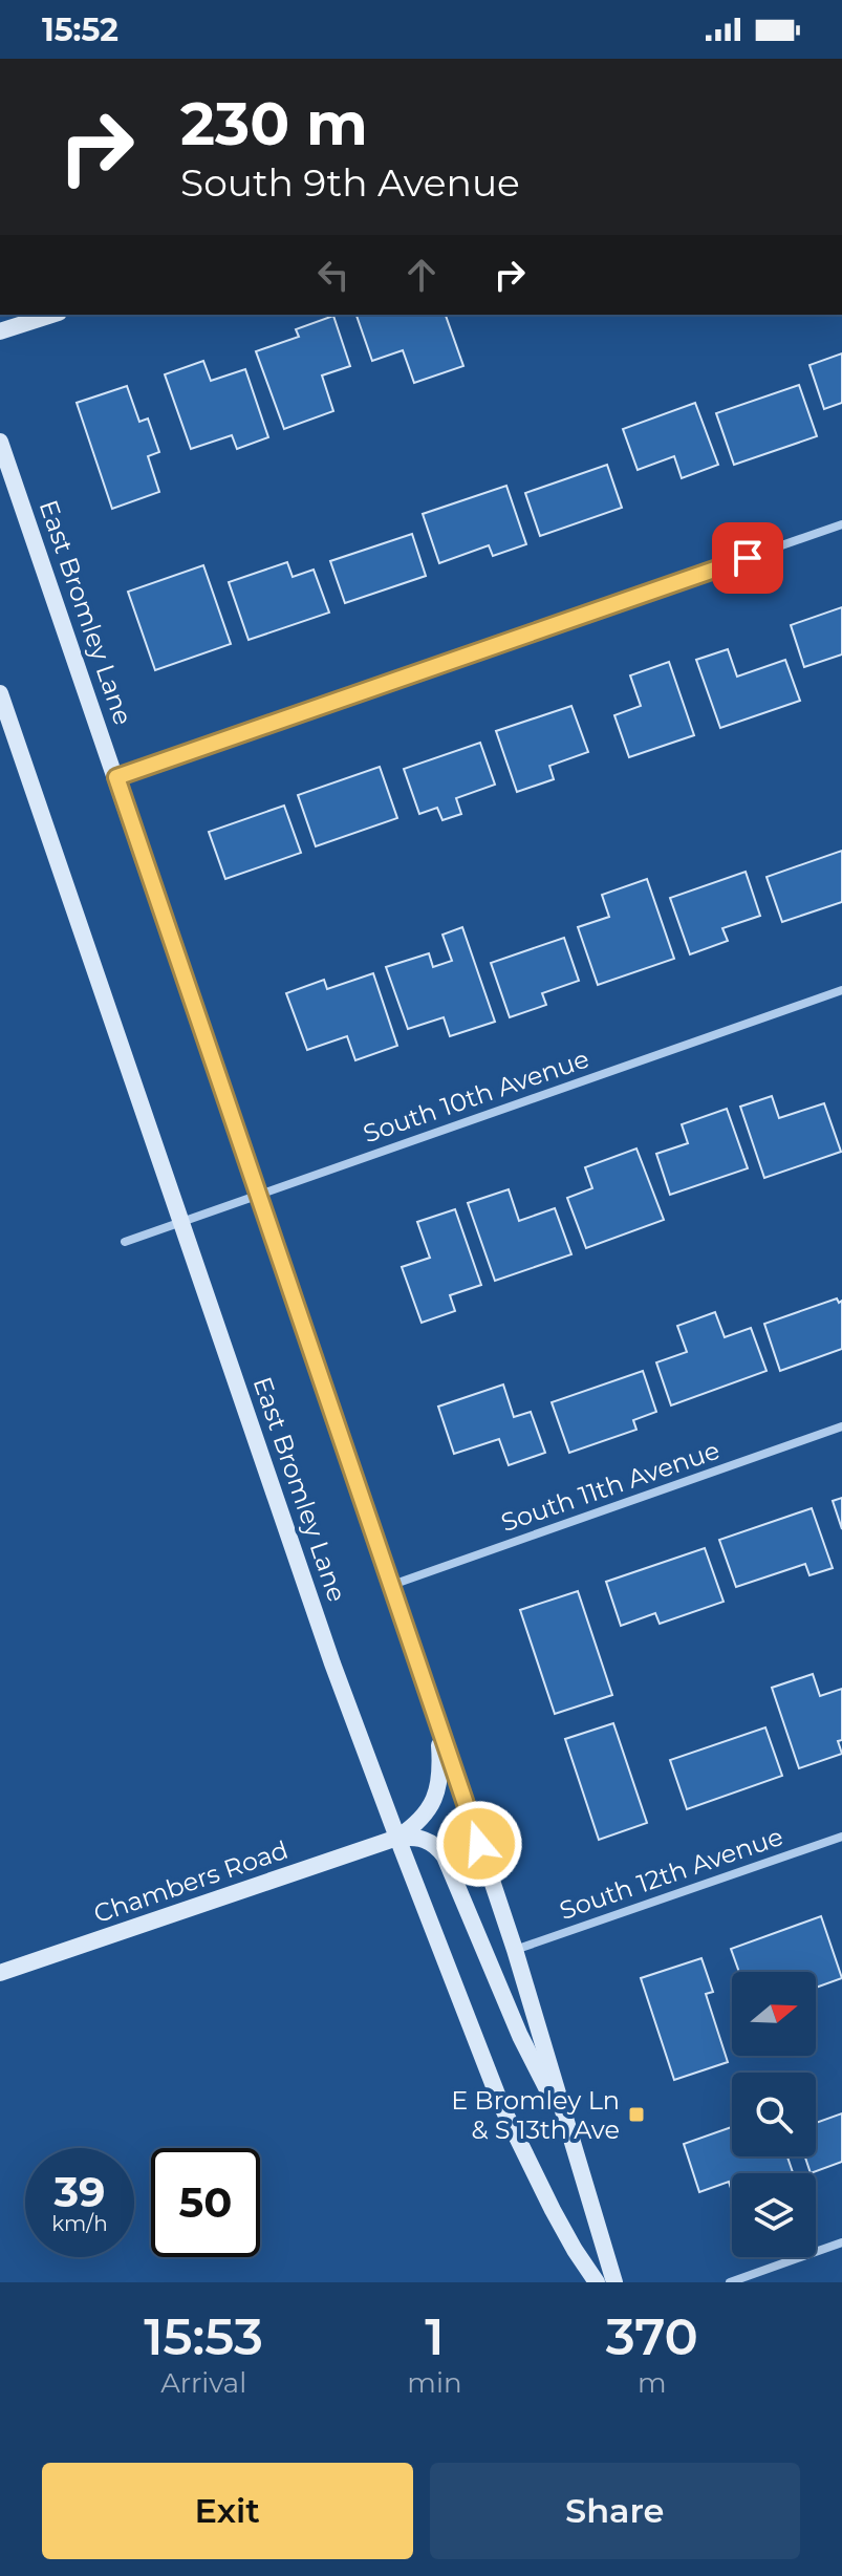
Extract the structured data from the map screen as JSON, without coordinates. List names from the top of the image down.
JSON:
{
  "streets": {
    "main road": ["East Bromley Lane", "Chambers Road"],
    "street": ["South 10th Avenue", "South 11th Avenue", "South 12th Avenue"]
  },
  "crossings": [
    ["East Bromley Lane", "South 10th Avenue"],
    ["East Bromley Lane", "South 11th Avenue"],
    ["East Bromley Lane", "South 12th Avenue"],
    ["East Bromley Lane", "Chambers Road"]
  ],
  "places": {
    "transit": ["E Bromley Ln & S 13th Ave"]
  },
  "north": "right",
  "page": {
    "status": "15:52",
    "turn": ["230 m", "South 9th Avenue"],
    "speed": "39 km/h",
    "limit": "50",
    "eta": [
      "15:53",
      "Arrival",
      "1",
      "min",
      "370",
      "m"
    ],
    "buttons": ["Exit", "Share"]
  }
}
